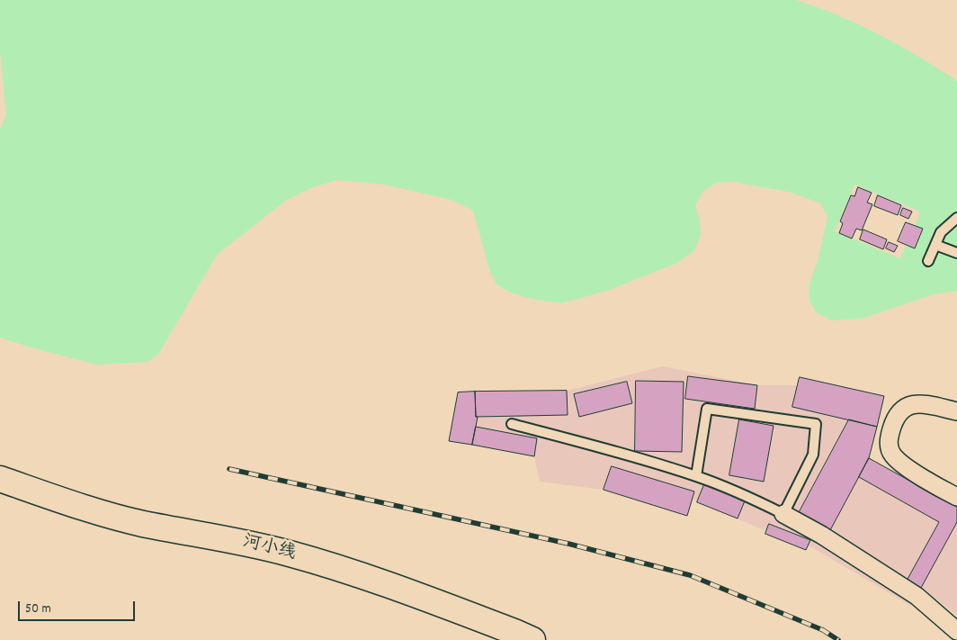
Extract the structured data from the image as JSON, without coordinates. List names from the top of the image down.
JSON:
{
  "streets": {
    "street": ["河小线"]
  },
  "scale_bar": "50 m"
}
